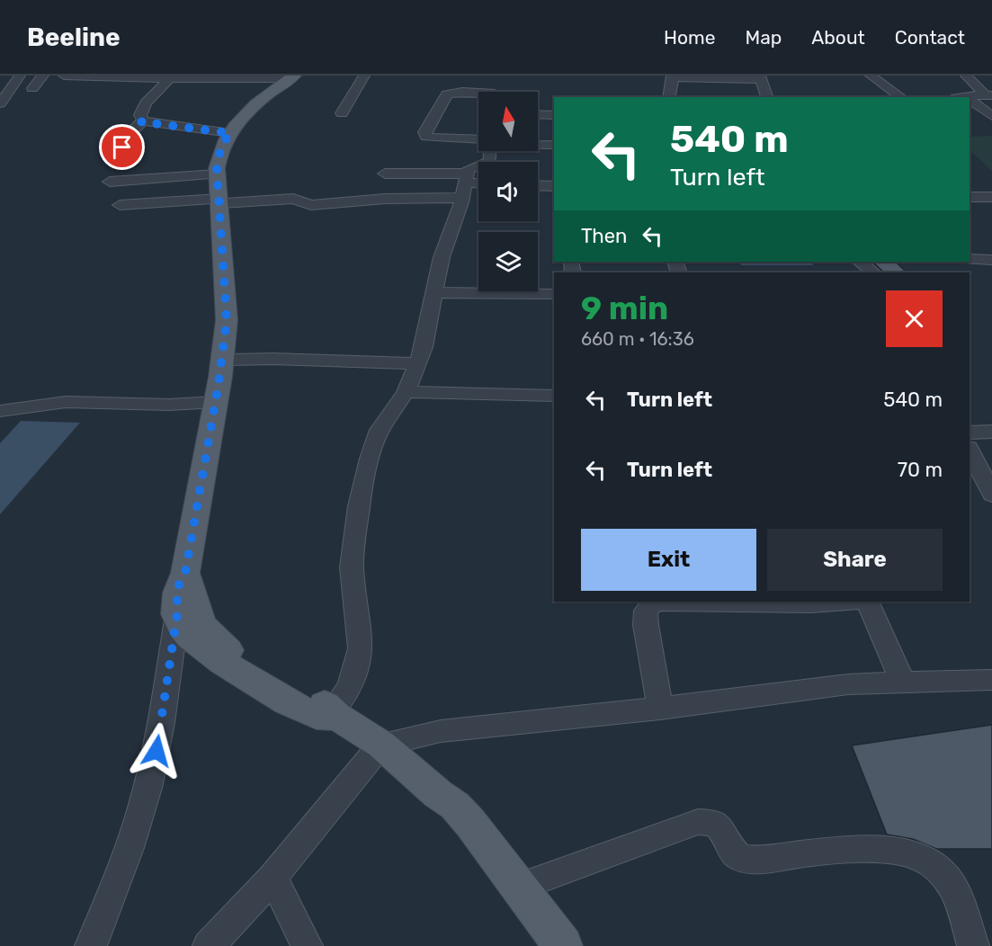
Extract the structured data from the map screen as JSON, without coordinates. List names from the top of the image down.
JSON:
{
  "north": "top",
  "page": {
    "header": "Beeline",
    "nav": [
      "Home",
      "Map",
      "About",
      "Contact"
    ],
    "turn": ["540 m", "Turn left"],
    "then": "Then",
    "heading": ["9 min", "660 m · 16:36"],
    "list": [
      {
        "name": "Turn left",
        "value": "540 m"
      },
      {
        "name": "Turn left",
        "value": "70 m"
      }
    ],
    "buttons": ["Exit", "Share"]
  }
}
